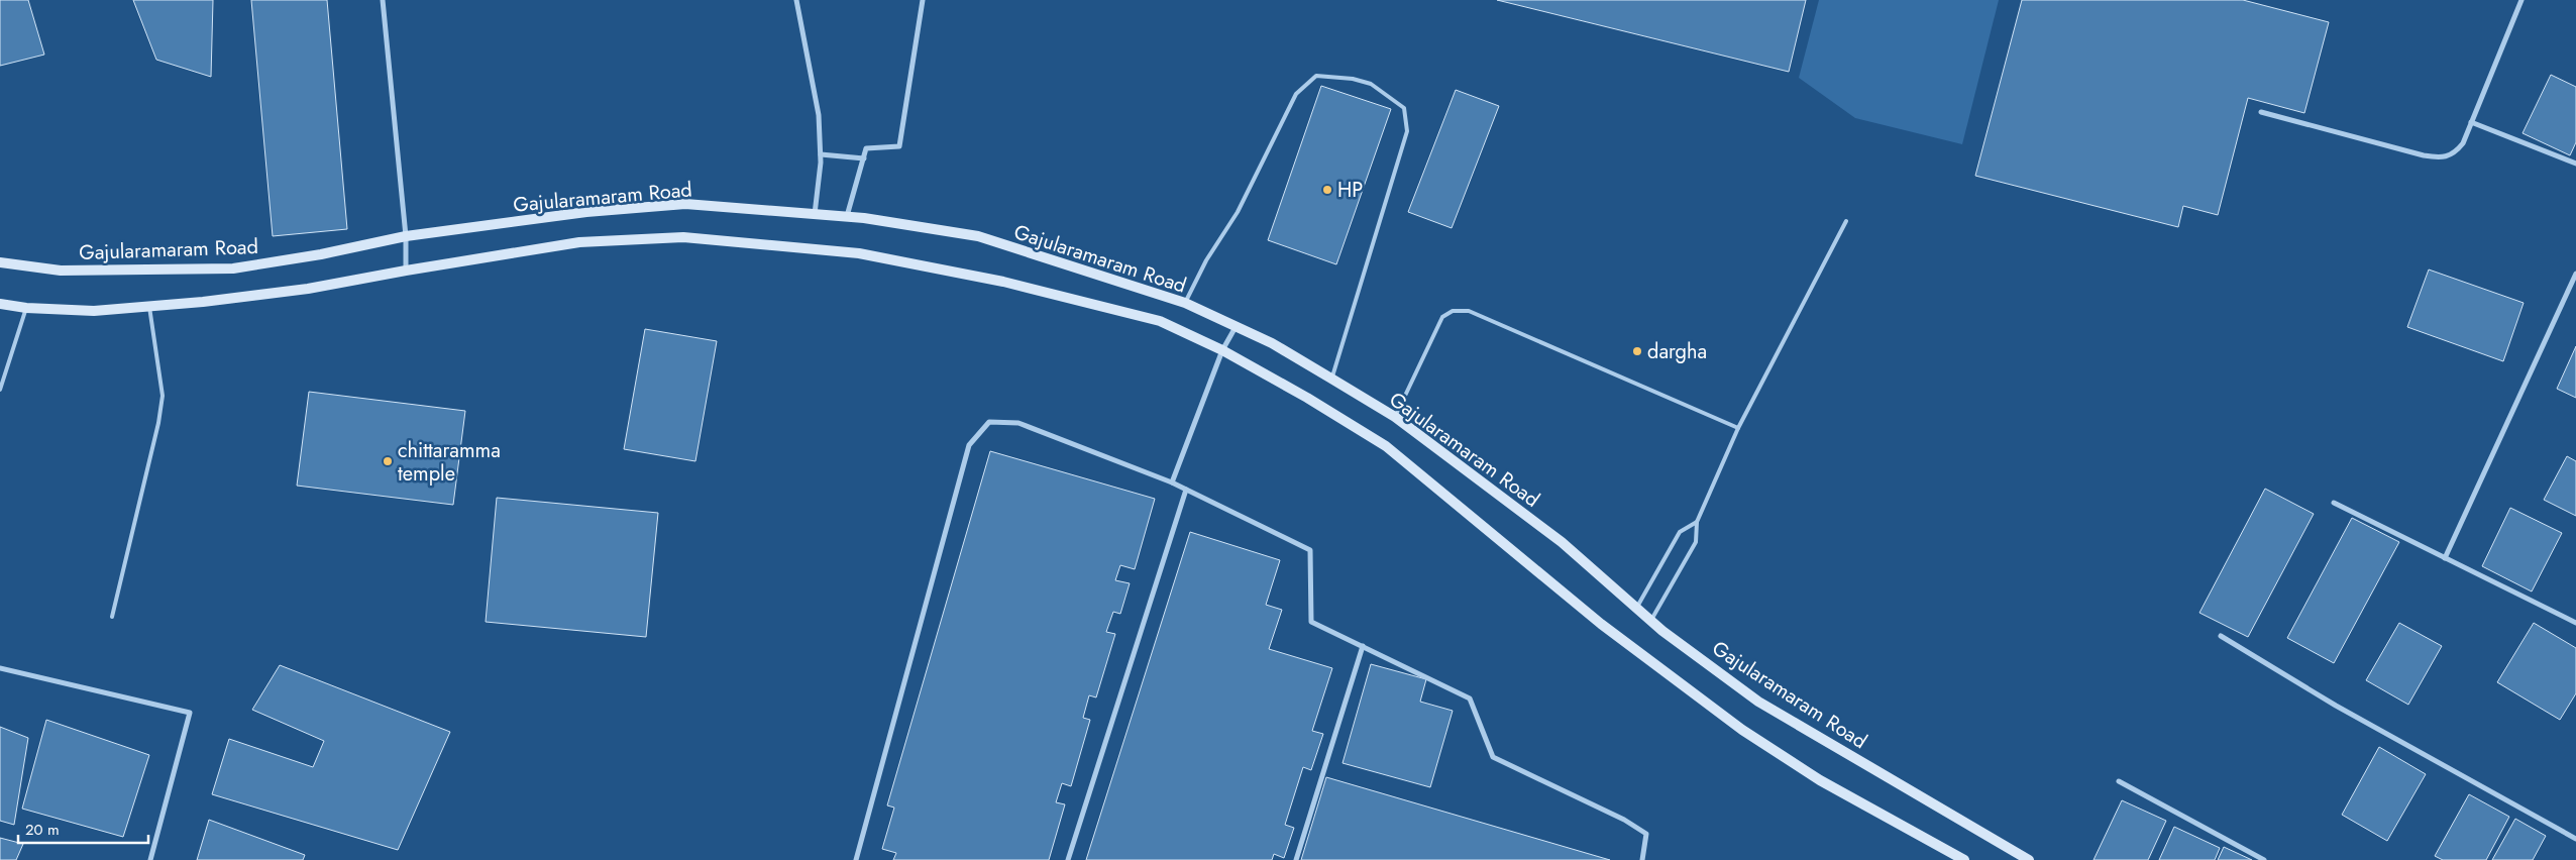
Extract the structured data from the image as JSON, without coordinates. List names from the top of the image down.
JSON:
{
  "streets": {
    "main road": ["Gajularamaram Road"]
  },
  "places": ["HP", "dargha", "chittaramma temple"],
  "scale_bar": "20 m"
}
